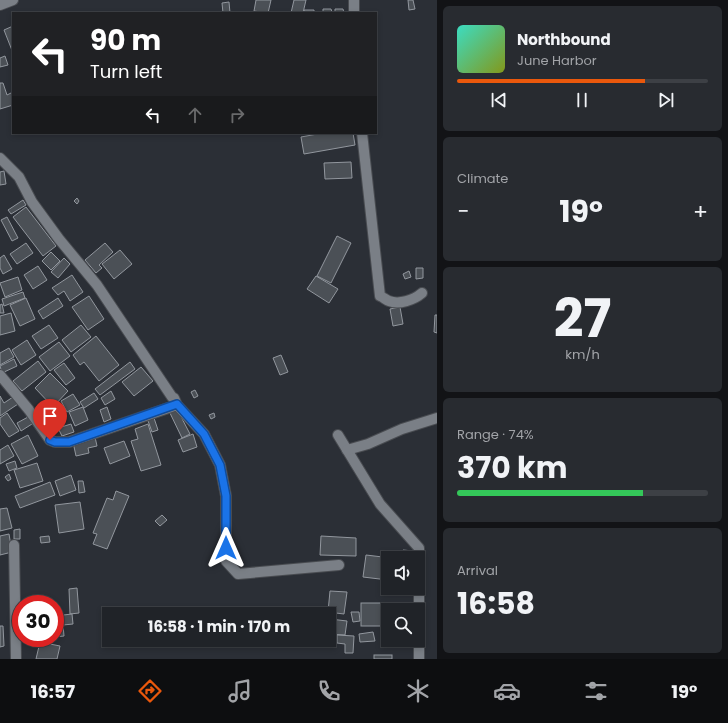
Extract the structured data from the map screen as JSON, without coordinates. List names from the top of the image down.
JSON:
{
  "page": {
    "turn": ["90 m", "Turn left"],
    "song": ["Northbound", "June Harbor"],
    "tile": [
      "Climate",
      ["27", "km/h"],
      ["Range · 74%", "370 km"],
      ["Arrival", "16:58"]
    ],
    "heat": ["−", "19°", "+"],
    "limit": "30",
    "trip": "16:58 · 1 min · 170 m",
    "tabs": ["16:57", "19°"]
  }
}
